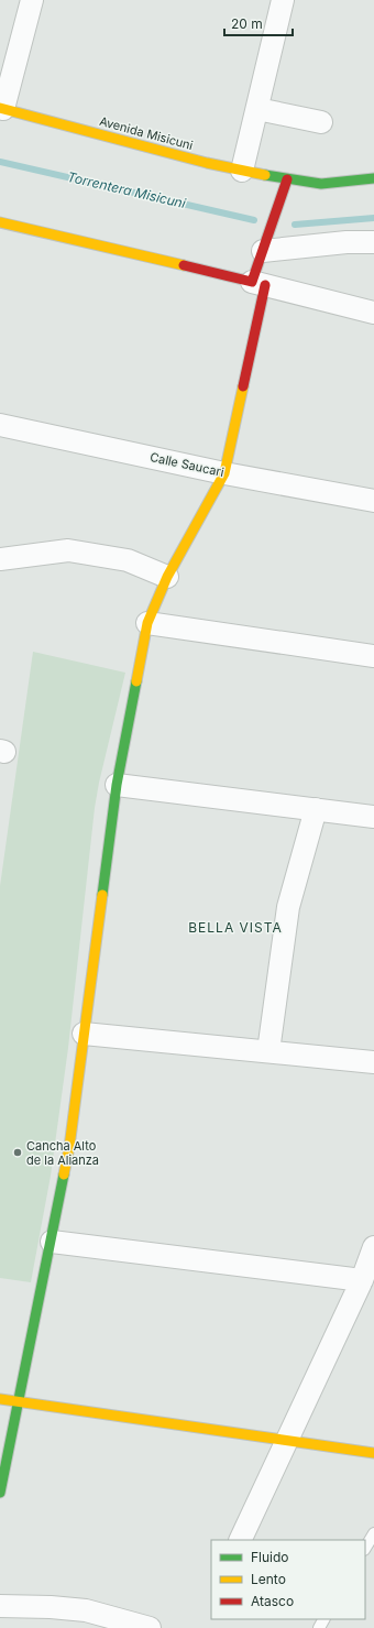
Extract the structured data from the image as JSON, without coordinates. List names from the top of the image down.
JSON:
{
  "streets": {
    "street": ["Avenida Misicuni", "Calle Saucari"]
  },
  "districts": ["BELLA VISTA"],
  "water": ["Torrentera Misicuni"],
  "places": ["Cancha Alto de la Alianza"],
  "legend": ["Fluido", "Lento", "Atasco"],
  "scale_bar": "20 m"
}
